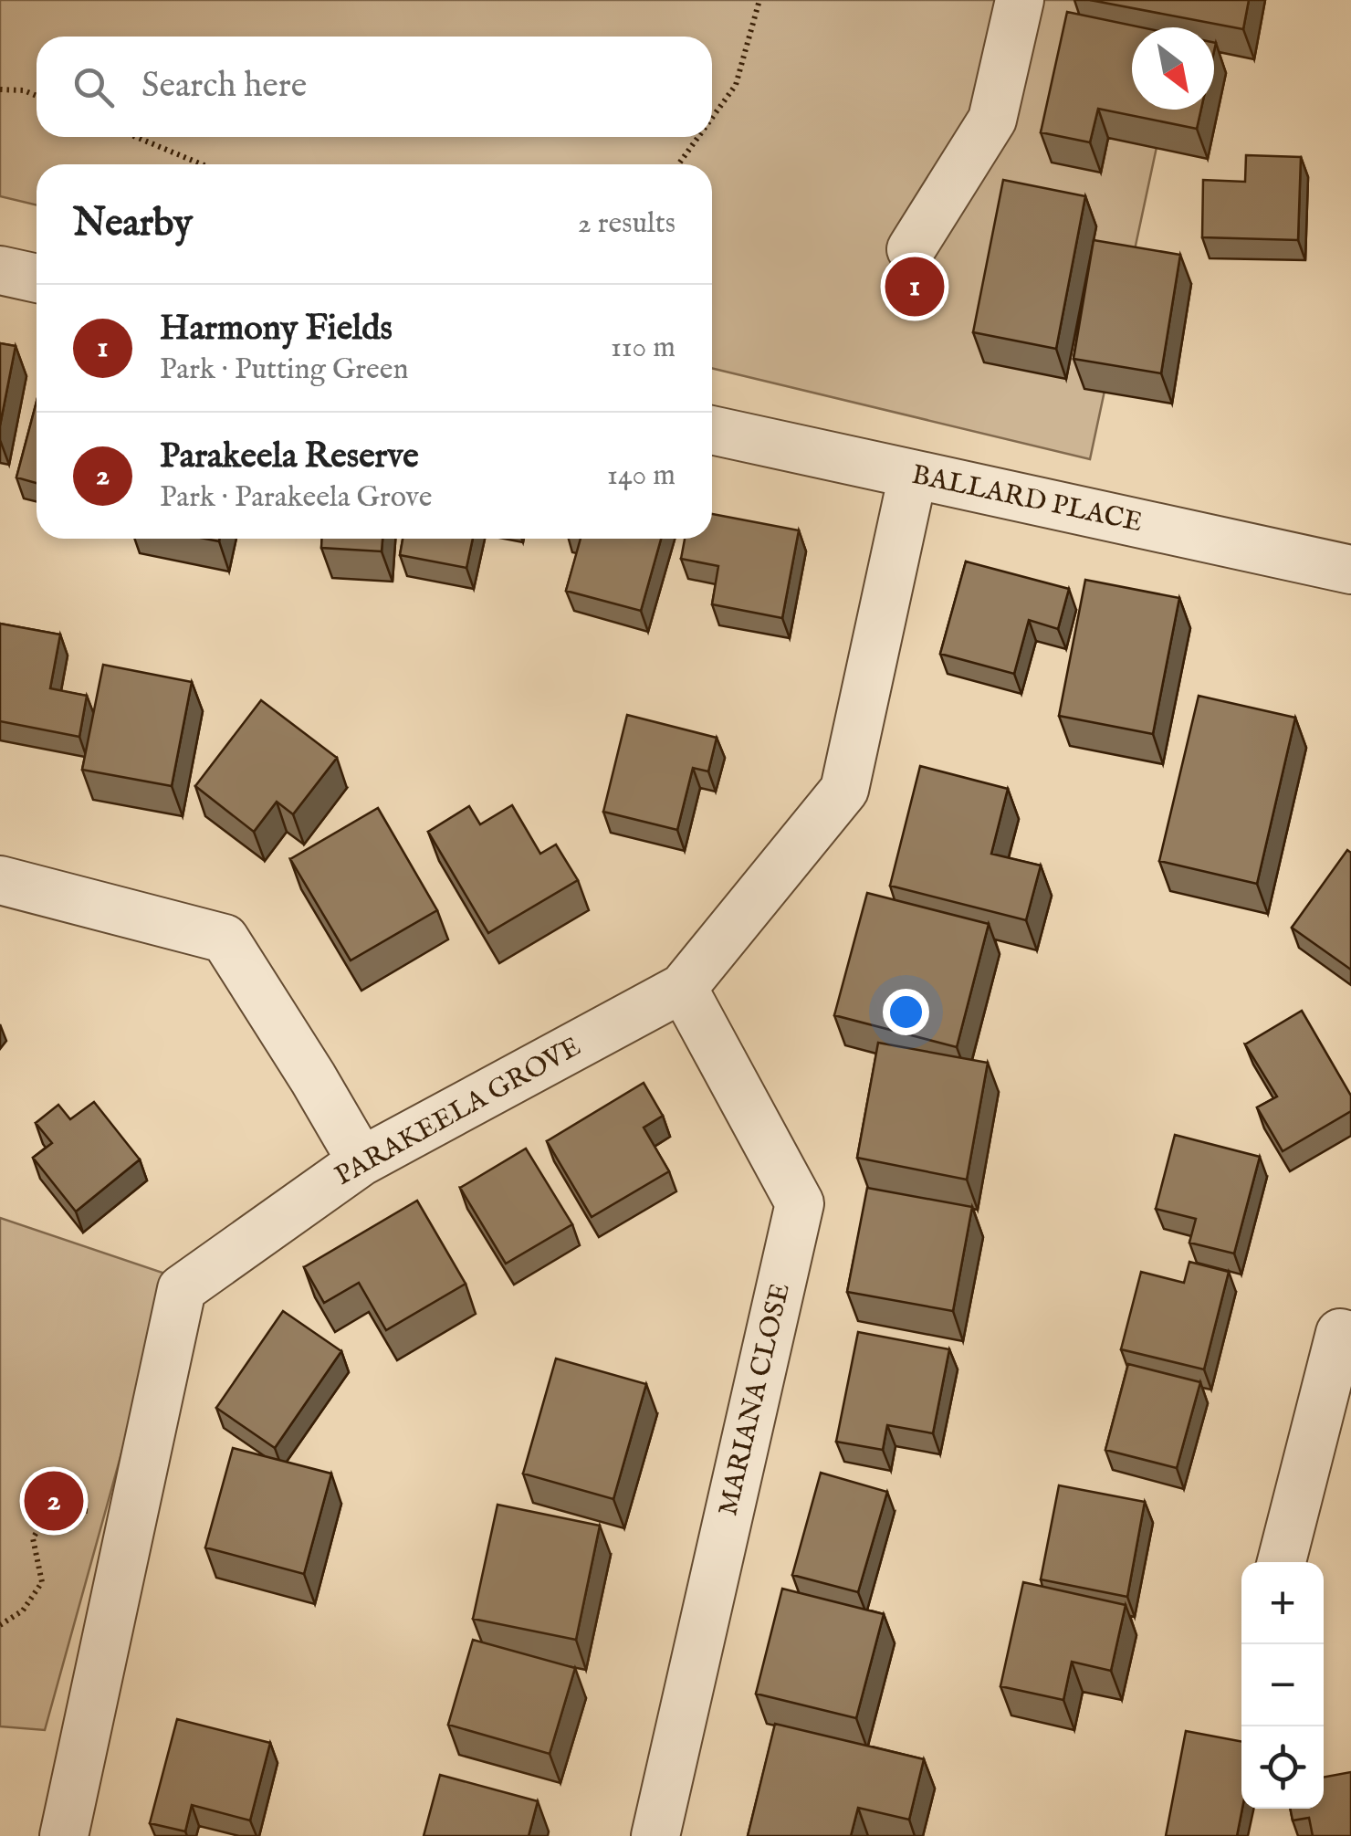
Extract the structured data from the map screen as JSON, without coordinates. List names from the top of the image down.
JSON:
{
  "streets": {
    "street": ["BALLARD PLACE", "PARAKEELA GROVE", "MARIANA CLOSE"]
  },
  "crossings": [
    ["BALLARD PLACE", "PARAKEELA GROVE"],
    ["PARAKEELA GROVE", "MARIANA CLOSE"]
  ],
  "north": "bottom right",
  "page": {
    "search": "Search here",
    "heading": ["Nearby", "2 results"],
    "pins": ["1", "2"],
    "list": [
      {
        "mark": "1",
        "name": "Harmony Fields",
        "note": "Park · Putting Green",
        "value": "110 m"
      },
      {
        "mark": "2",
        "name": "Parakeela Reserve",
        "note": "Park · Parakeela Grove",
        "value": "140 m"
      }
    ],
    "map_buttons": ["+", "−"]
  }
}
